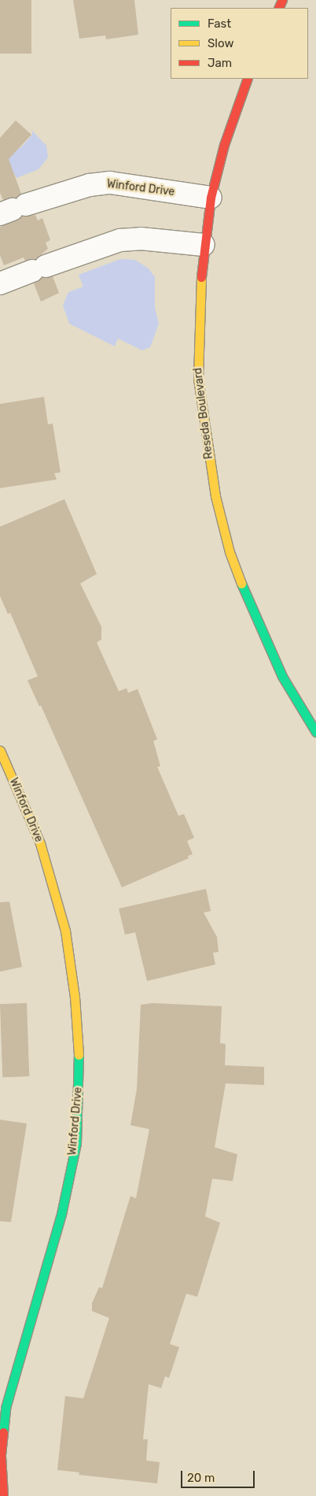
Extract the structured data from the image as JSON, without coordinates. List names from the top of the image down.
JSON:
{
  "streets": {
    "street": ["Winford Drive", "Reseda Boulevard"]
  },
  "crossings": [
    ["Winford Drive", "Reseda Boulevard"]
  ],
  "legend": ["Fast", "Slow", "Jam"],
  "scale_bar": "20 m"
}
